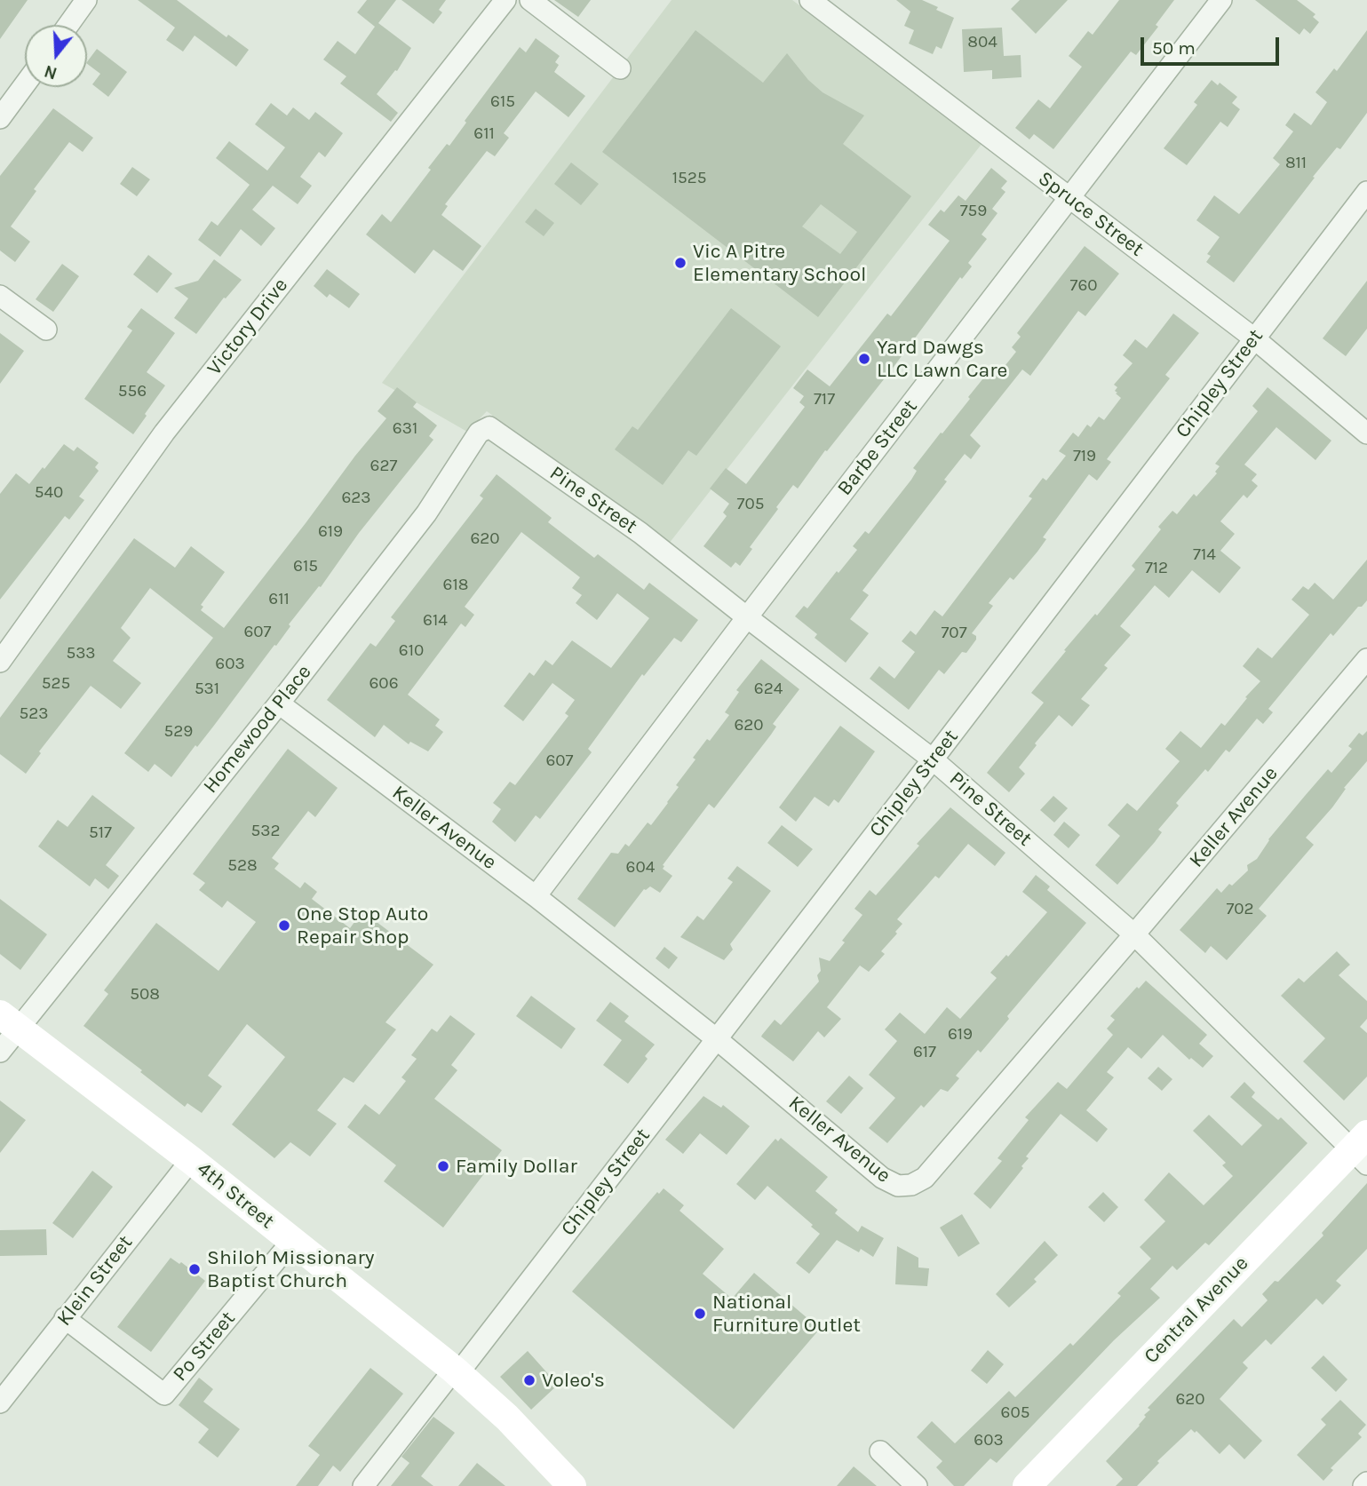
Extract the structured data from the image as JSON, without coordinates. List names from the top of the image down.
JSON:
{
  "streets": {
    "main road": ["4th Street", "Central Avenue"],
    "street": [
      "Spruce Street",
      "Victory Drive",
      "Chipley Street",
      "Barbe Street",
      "Pine Street",
      "Homewood Place",
      "Keller Avenue",
      "Klein Street",
      "Po Street"
    ]
  },
  "crossings": [
    ["Spruce Street", "Chipley Street"],
    ["Spruce Street", "Barbe Street"],
    ["Chipley Street", "Pine Street"],
    ["Chipley Street", "Keller Avenue"],
    ["Chipley Street", "4th Street"],
    ["Barbe Street", "Pine Street"],
    ["Barbe Street", "Keller Avenue"],
    ["Pine Street", "Homewood Place"],
    ["Pine Street", "Keller Avenue"],
    ["Pine Street", "Central Avenue"],
    ["Homewood Place", "Keller Avenue"],
    ["Homewood Place", "4th Street"],
    ["4th Street", "Klein Street"],
    ["4th Street", "Po Street"],
    ["Klein Street", "Po Street"]
  ],
  "places": [
    "Vic A Pitre Elementary School",
    "Yard Dawgs LLC Lawn Care",
    "One Stop Auto Repair Shop",
    "Family Dollar",
    "Shiloh Missionary Baptist Church",
    "National Furniture Outlet",
    "Voleo's"
  ],
  "house_numbers": [
    "804",
    "615",
    "611",
    "811",
    "1525",
    "759",
    "760",
    "556",
    "717",
    "631",
    "719",
    "627",
    "540",
    "623",
    "705",
    "619",
    "620",
    "714",
    "615",
    "712",
    "618",
    "611",
    "614",
    "607",
    "707",
    "610",
    "533",
    "603",
    "525",
    "606",
    "531",
    "624",
    "523",
    "620",
    "529",
    "607",
    "532",
    "517",
    "528",
    "604",
    "702",
    "508",
    "619",
    "617",
    "620",
    "605",
    "603"
  ],
  "scale_bar": "50 m",
  "north": "bottom"
}
